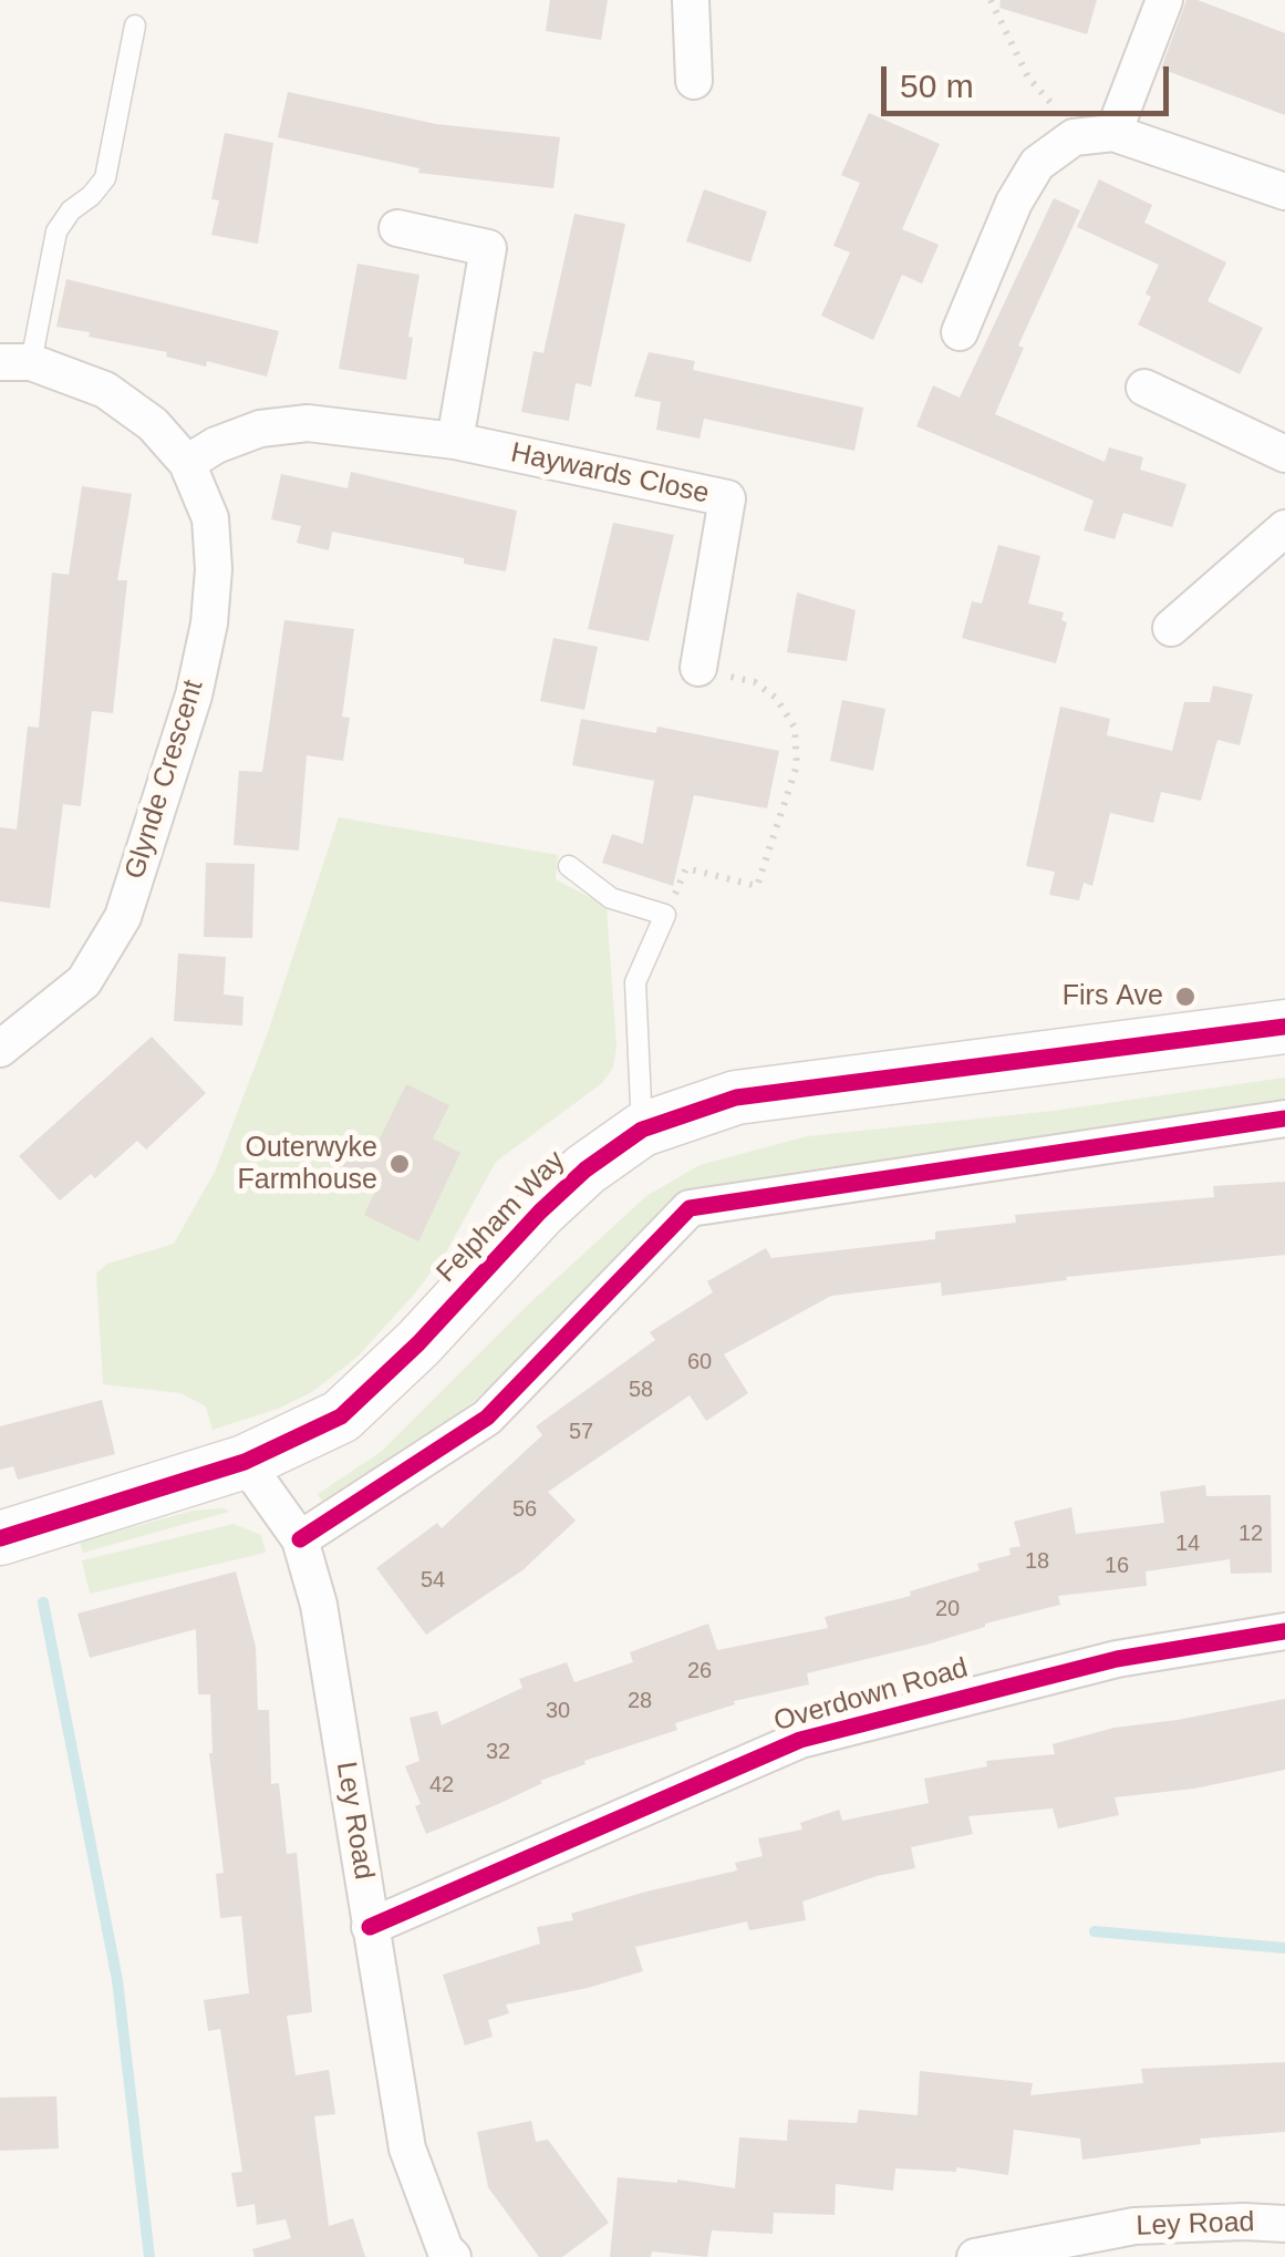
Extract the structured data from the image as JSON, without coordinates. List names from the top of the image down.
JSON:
{
  "streets": {
    "main road": ["Felpham Way"],
    "street": [
      "Haywards Close",
      "Glynde Crescent",
      "Overdown Road",
      "Ley Road"
    ]
  },
  "crossings": [
    ["Haywards Close", "Glynde Crescent"],
    ["Felpham Way", "Ley Road"],
    ["Overdown Road", "Ley Road"]
  ],
  "places": ["Firs Ave", "Outerwyke Farmhouse"],
  "house_numbers": [
    "60",
    "58",
    "57",
    "56",
    "12",
    "14",
    "18",
    "16",
    "54",
    "20",
    "26",
    "28",
    "30",
    "32",
    "42"
  ],
  "scale_bar": "50 m"
}
